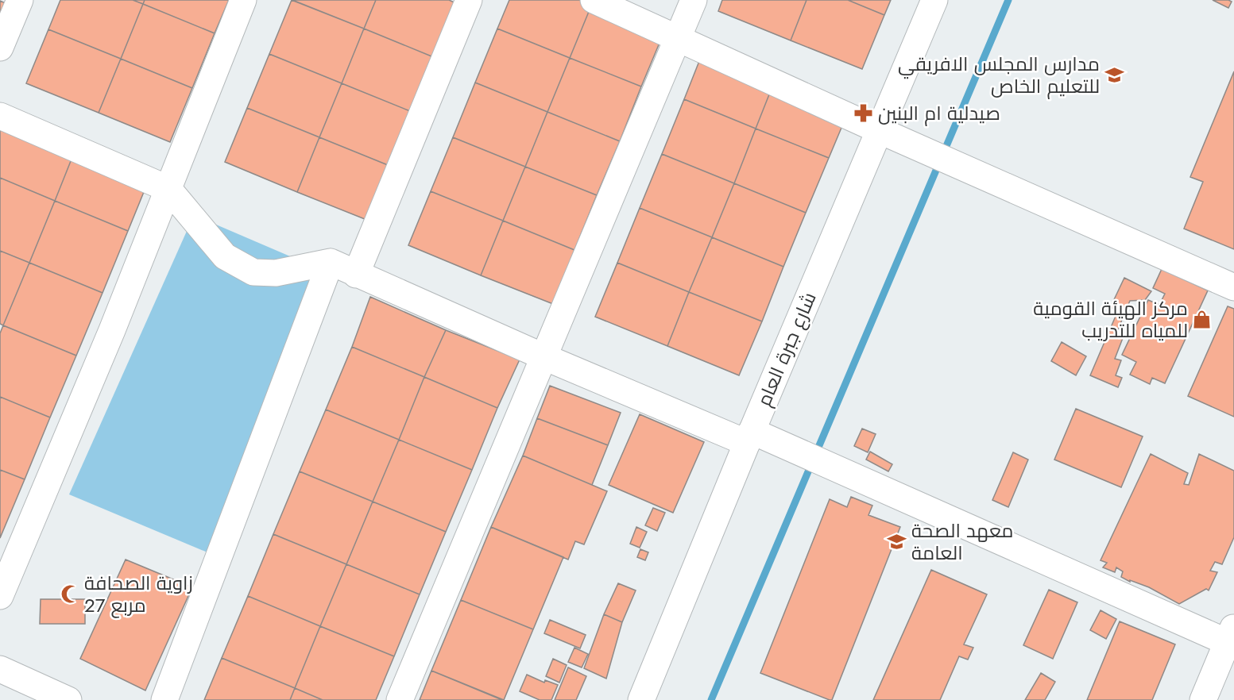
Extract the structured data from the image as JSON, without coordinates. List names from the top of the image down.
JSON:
{
  "streets": {
    "street": ["شارع جبرة العام"]
  },
  "places": {
    "school or university": ["مدارس المجلس الافريقي للتعليم الخاص", "معهد الصحة العامة"],
    "pharmacy": ["صيدلية ام البنين"],
    "shop": ["مركز الهيئة القومية للمياه للتدريب"],
    "mosque": ["زاوية الصحافة مربع 27"]
  }
}
